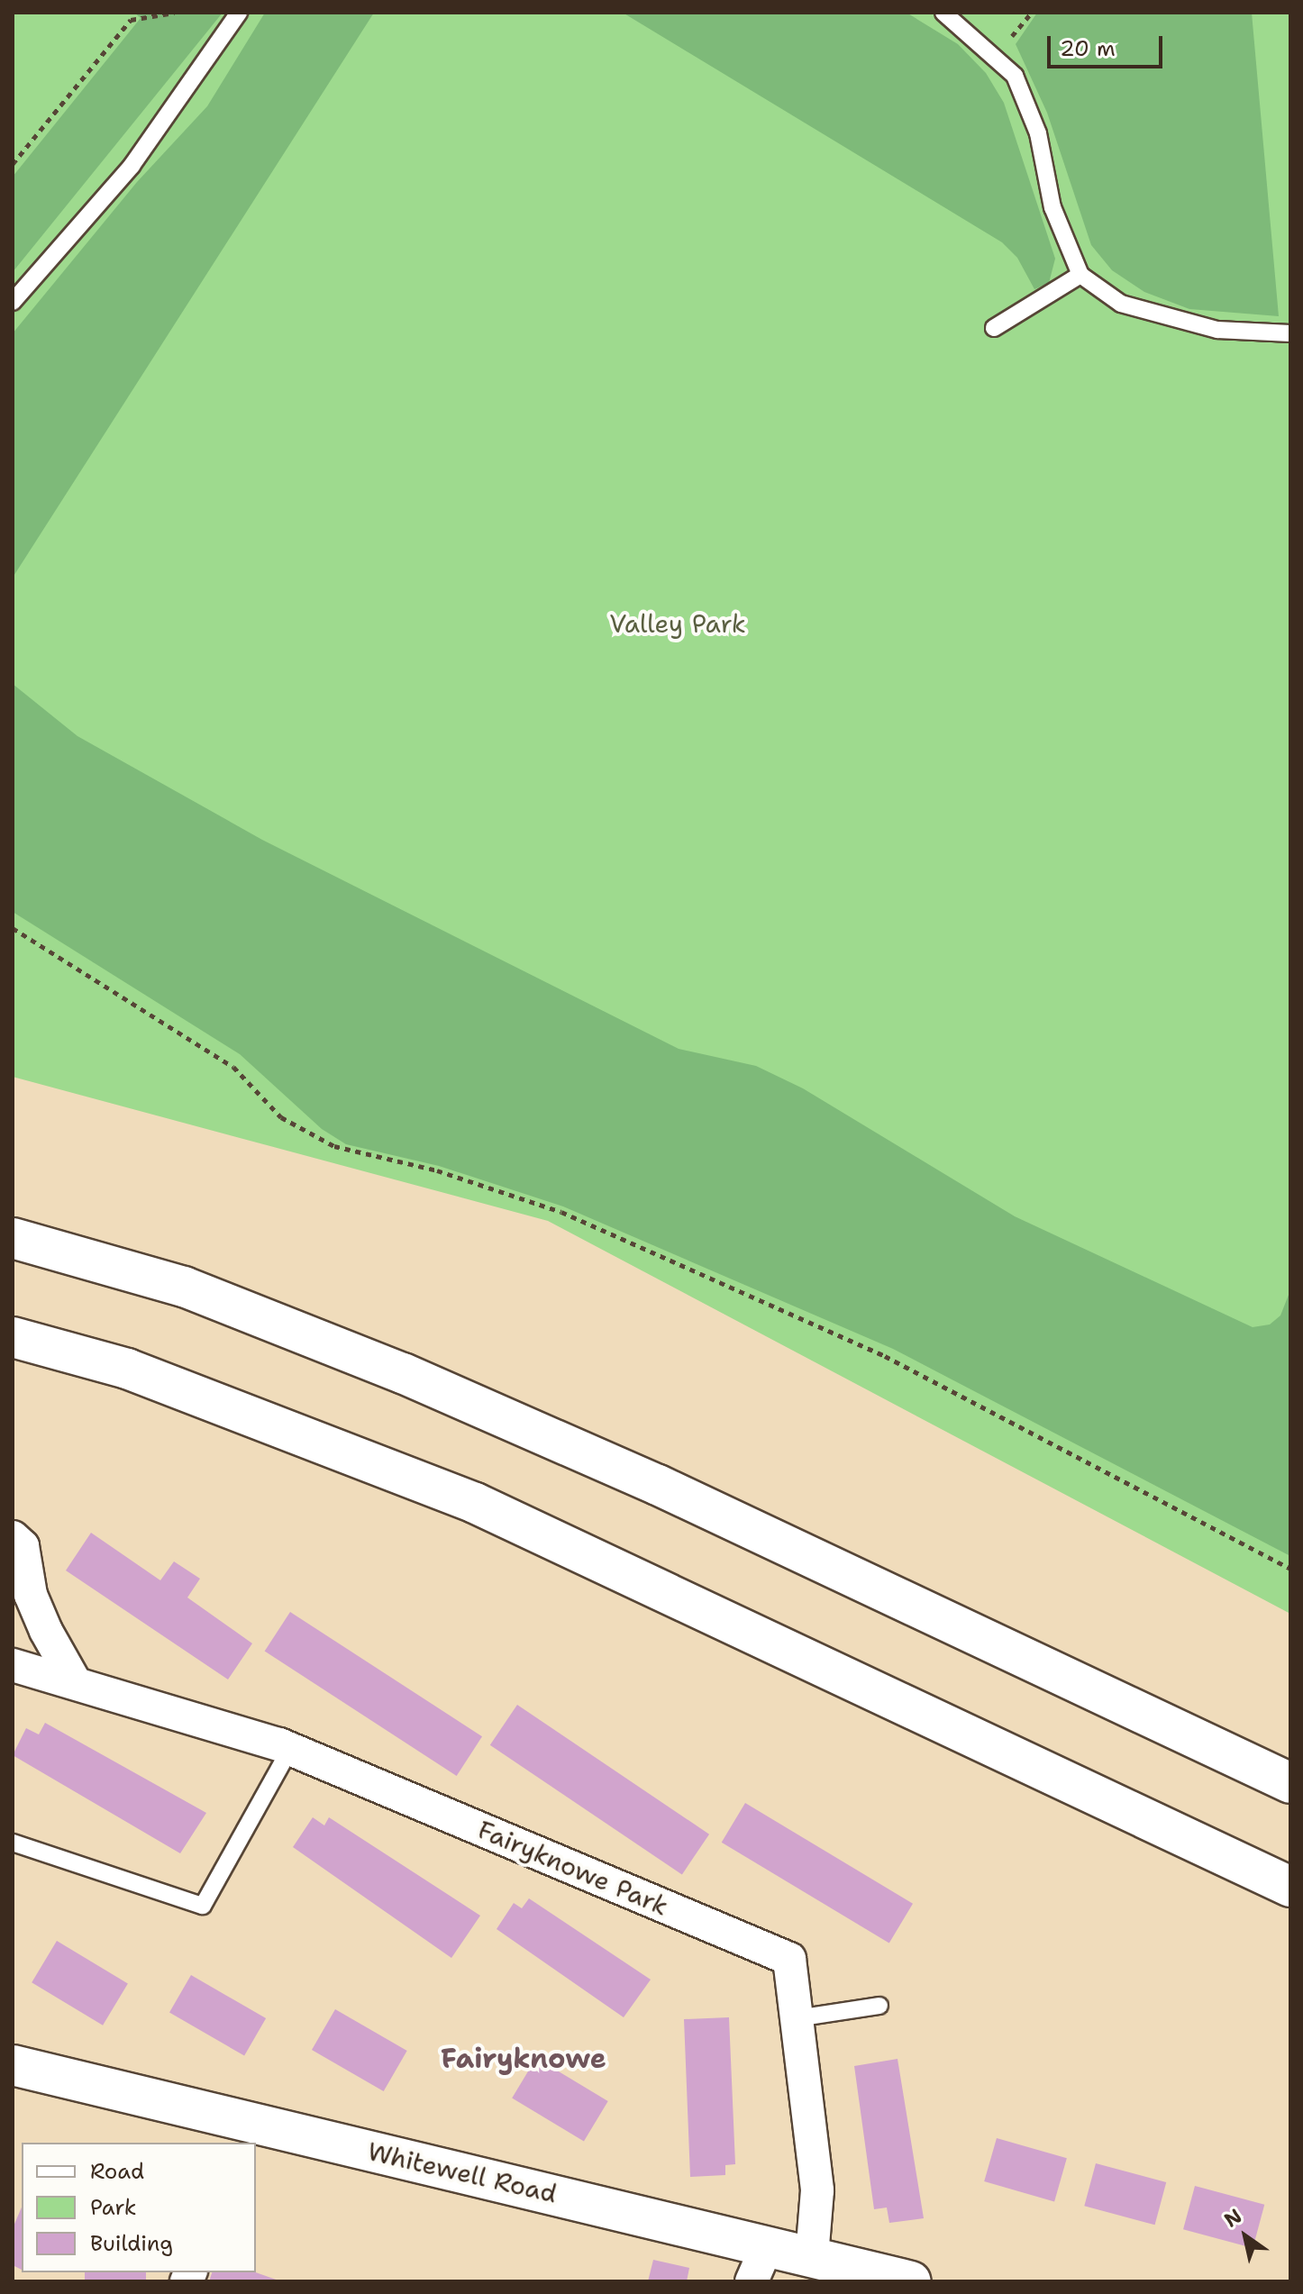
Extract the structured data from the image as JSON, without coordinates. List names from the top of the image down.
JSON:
{
  "streets": {
    "main road": ["Whitewell Road"],
    "street": ["Fairyknowe Park"]
  },
  "crossings": [
    ["Fairyknowe Park", "Whitewell Road"]
  ],
  "districts": ["Fairyknowe"],
  "parks": ["Valley Park"],
  "legend": ["Road", "Park", "Building"],
  "scale_bar": "20 m",
  "north": "top left"
}
